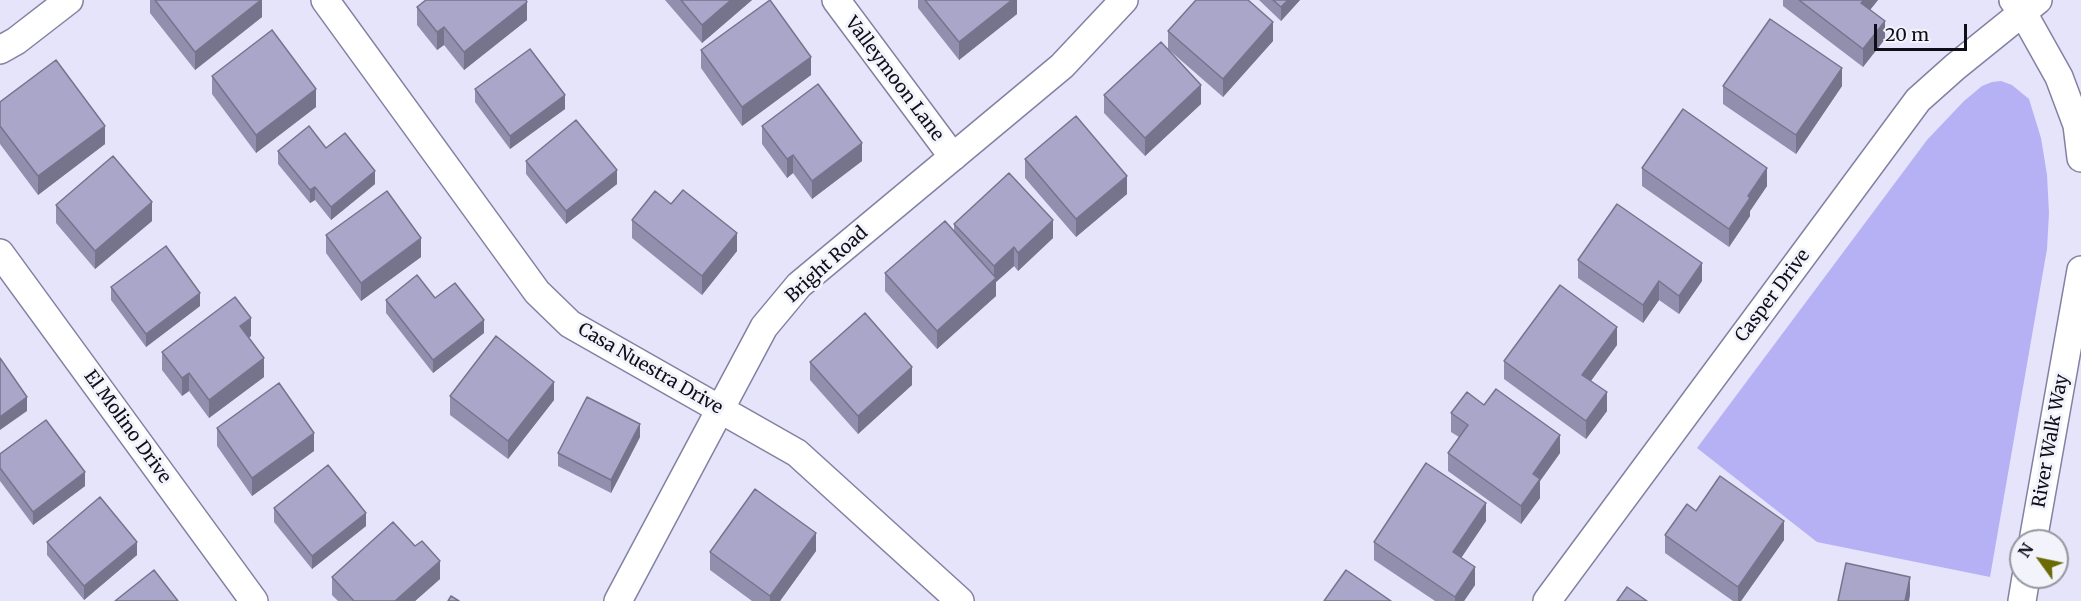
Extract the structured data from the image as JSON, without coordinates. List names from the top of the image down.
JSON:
{
  "streets": {
    "street": [
      "Valleymoon Lane",
      "Bright Road",
      "Casper Drive",
      "Casa Nuestra Drive",
      "El Molino Drive",
      "River Walk Way"
    ]
  },
  "crossings": [
    ["Valleymoon Lane", "Bright Road"],
    ["Bright Road", "Casa Nuestra Drive"]
  ],
  "scale_bar": "20 m",
  "north": "top left"
}
